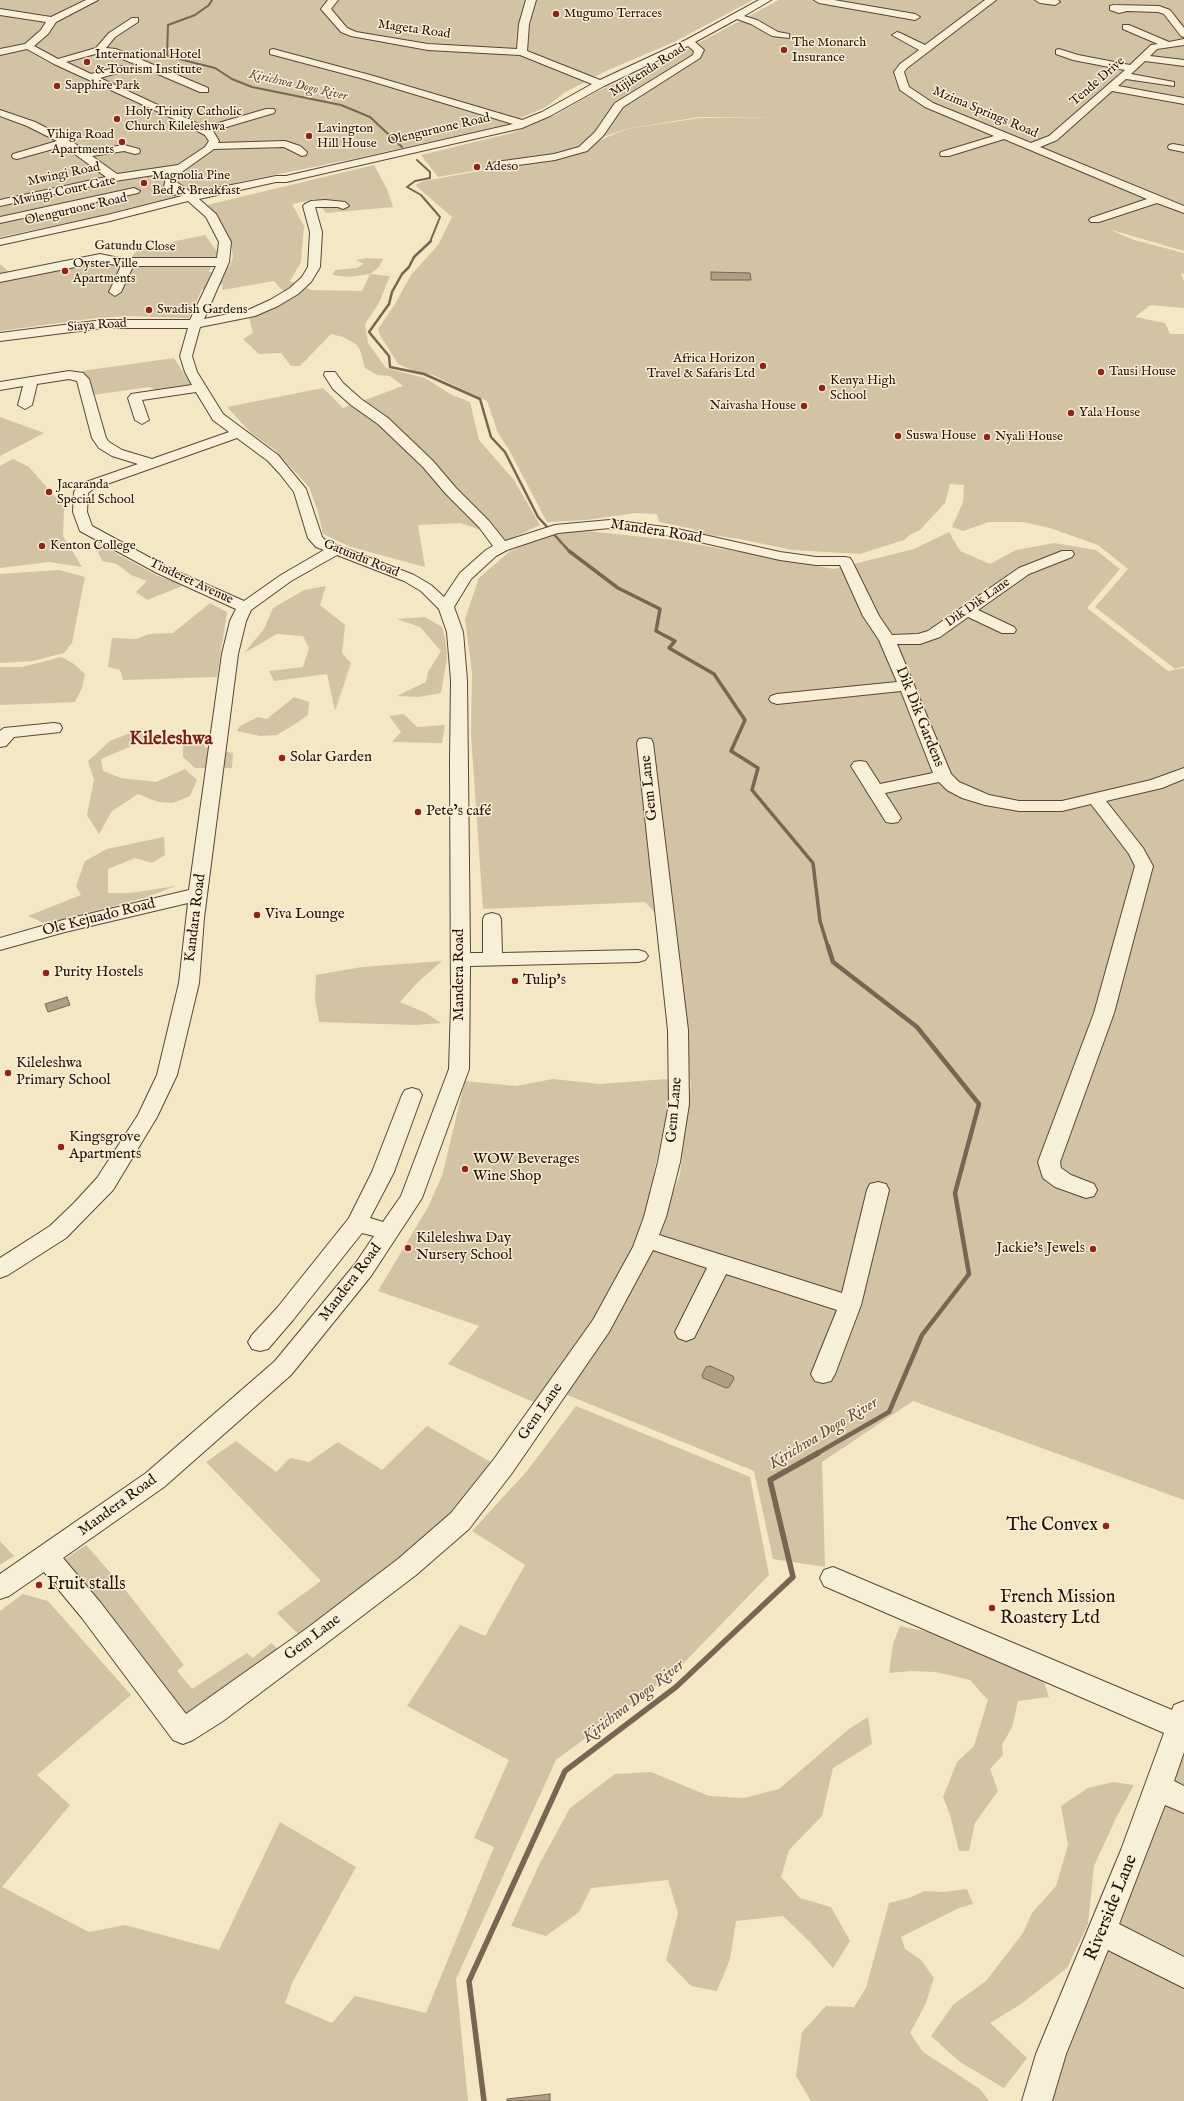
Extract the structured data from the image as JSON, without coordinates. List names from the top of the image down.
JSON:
{
  "streets": {
    "street": [
      "Mageta Road",
      "Mijikenda Road",
      "Tende Drive",
      "Mzima Springs Road",
      "Olenguruone Road",
      "Mwingi Road",
      "Mwingi Court Gate",
      "Gatundu Close",
      "Siaya Road",
      "Mandera Road",
      "Gatundu Road",
      "Tinderet Avenue",
      "Dik Dik Lane",
      "Dik Dik Gardens",
      "Gem Lane",
      "Ole Kejuado Road",
      "Kandara Road",
      "Riverside Lane"
    ]
  },
  "crossings": [
    ["Mijikenda Road", "Olenguruone Road"],
    ["Tende Drive", "Mzima Springs Road"],
    ["Olenguruone Road", "Gatundu Road"],
    ["Gatundu Close", "Gatundu Road"],
    ["Siaya Road", "Gatundu Road"],
    ["Mandera Road", "Gatundu Road"],
    ["Mandera Road", "Dik Dik Gardens"],
    ["Mandera Road", "Gem Lane"],
    ["Gatundu Road", "Tinderet Avenue"],
    ["Tinderet Avenue", "Kandara Road"],
    ["Dik Dik Lane", "Dik Dik Gardens"],
    ["Ole Kejuado Road", "Kandara Road"]
  ],
  "districts": ["Kileleshwa"],
  "water": ["Kirichwa Dogo River"],
  "places": [
    "Mugumo Terraces",
    "The Monarch Insurance",
    "International Hotel & Tourism Institute",
    "Sapphire Park",
    "Holy Trinity Catholic Church Kileleshwa",
    "Lavington Hill House",
    "Vihiga Road Apartments",
    "Adeso",
    "Magnolia Pine Bed & Breakfast",
    "Oyster Ville Apartments",
    "Swadish Gardens",
    "Africa Horizon Travel & Safaris Ltd",
    "Tausi House",
    "Kenya High School",
    "Naivasha House",
    "Yala House",
    "Suswa House",
    "Nyali House",
    "Jacaranda Special School",
    "Kenton College",
    "Solar Garden",
    "Pete’s café",
    "Viva Lounge",
    "Purity Hostels",
    "Tulip's",
    "Kileleshwa Primary School",
    "Kingsgrove Apartments",
    "WOW Beverages Wine Shop",
    "Kileleshwa Day Nursery School",
    "Jackie's Jewels",
    "The Convex",
    "Fruit stalls",
    "French Mission Roastery Ltd"
  ]
}
